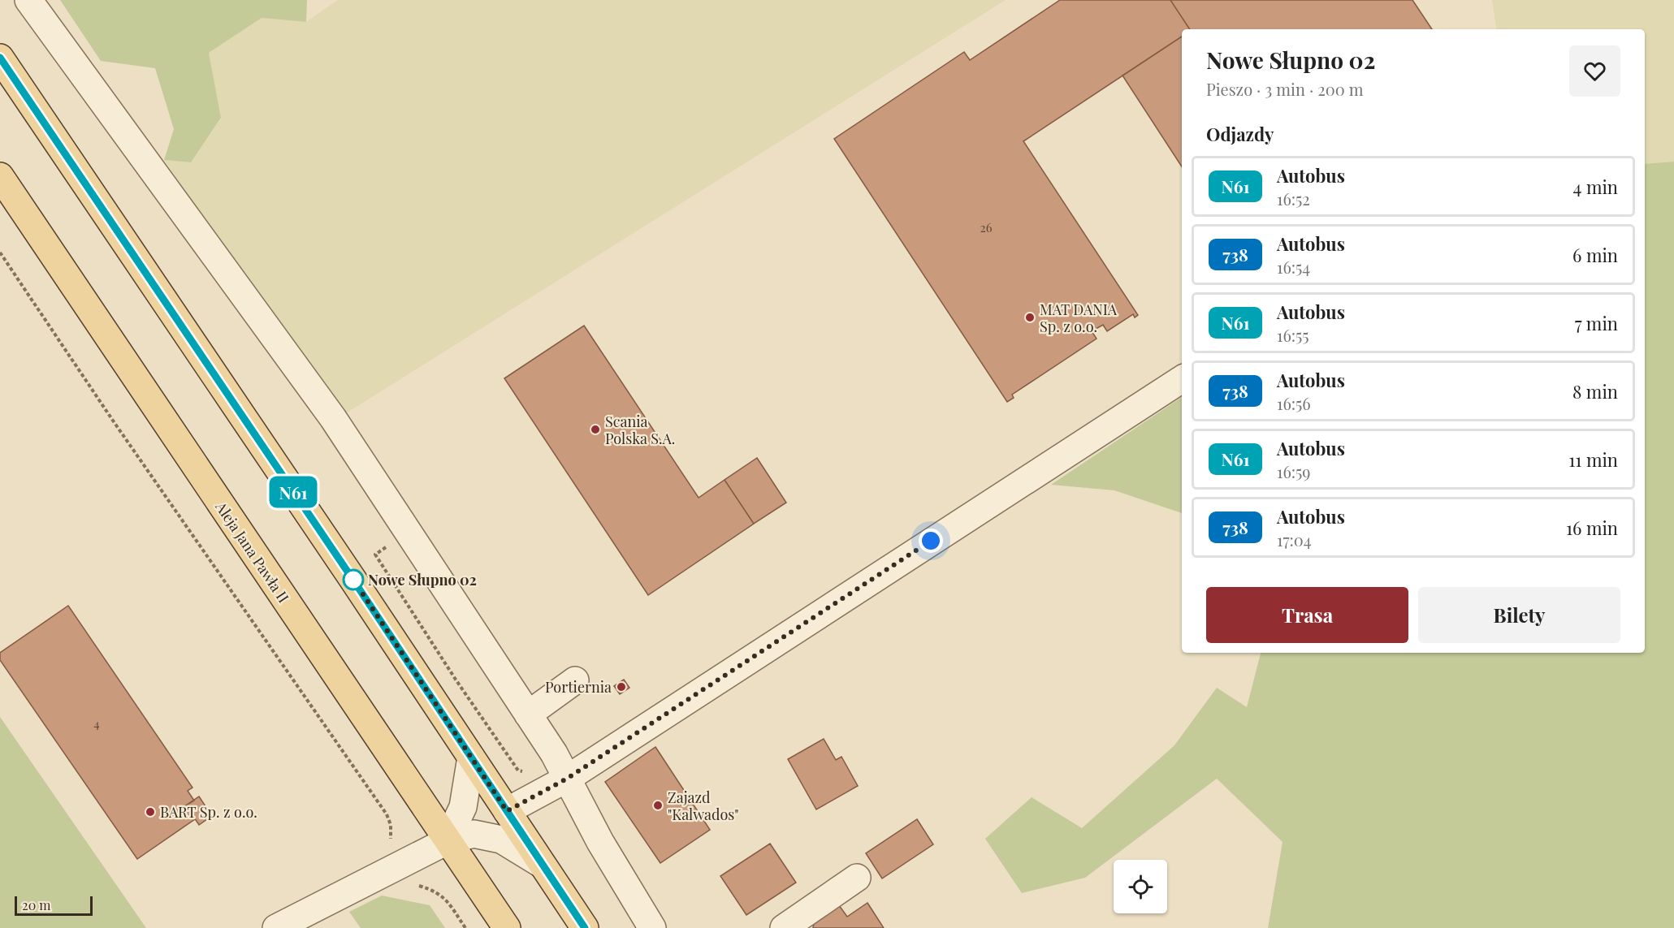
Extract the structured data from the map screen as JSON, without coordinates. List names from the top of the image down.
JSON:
{
  "streets": {
    "main road": ["Aleja Jana Pawła II"]
  },
  "places": [
    "MAT DANIA Sp. z o.o.",
    "Scania Polska S.A.",
    "Nowe Słupno 02",
    "Portiernia",
    "Zajazd \"Kalwados\"",
    "BART Sp. z o.o."
  ],
  "lines": ["bus line N61"],
  "house_numbers": ["26", "4"],
  "scale_bar": "20 m",
  "page": {
    "on_map": "N61",
    "heading": [
      ["Nowe Słupno 02", "Pieszo · 3 min · 200 m"],
      "Odjazdy"
    ],
    "list": [
      {
        "mark": "N61",
        "name": "Autobus",
        "note": "16:52",
        "value": "4 min"
      },
      {
        "mark": "738",
        "name": "Autobus",
        "note": "16:54",
        "value": "6 min"
      },
      {
        "mark": "N61",
        "name": "Autobus",
        "note": "16:55",
        "value": "7 min"
      },
      {
        "mark": "738",
        "name": "Autobus",
        "note": "16:56",
        "value": "8 min"
      },
      {
        "mark": "N61",
        "name": "Autobus",
        "note": "16:59",
        "value": "11 min"
      },
      {
        "mark": "738",
        "name": "Autobus",
        "note": "17:04",
        "value": "16 min"
      }
    ],
    "buttons": ["Trasa", "Bilety"],
    "scale": "20 m"
  }
}
